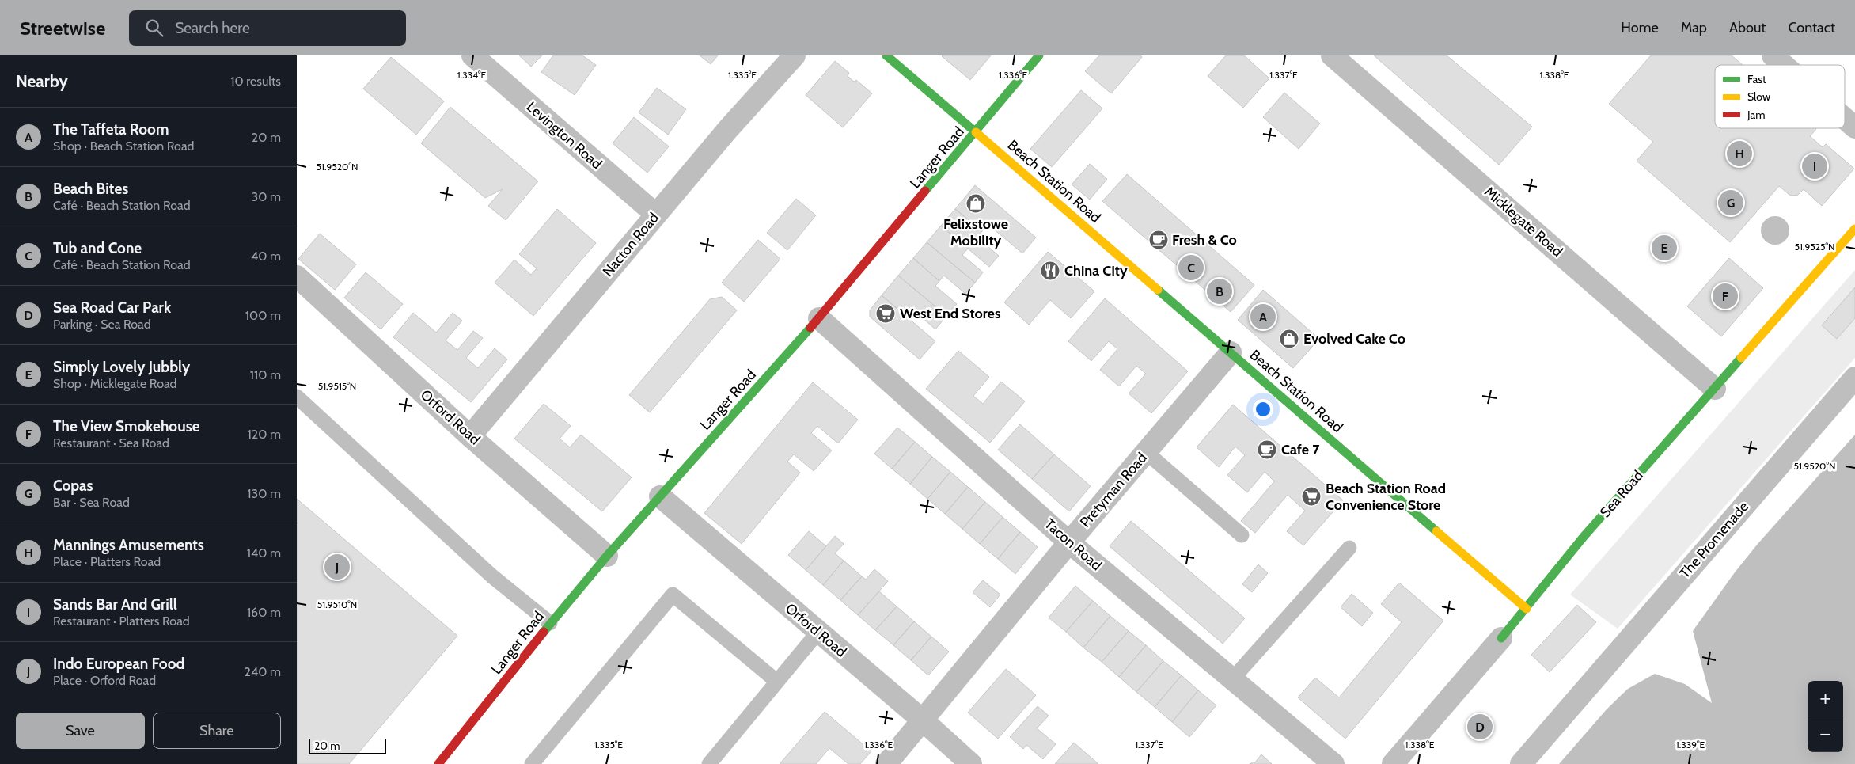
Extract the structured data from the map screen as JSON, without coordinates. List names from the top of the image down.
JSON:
{
  "streets": {
    "street": [
      "Levington Road",
      "Langer Road",
      "Beach Station Road",
      "Micklegate Road",
      "Nacton Road",
      "Orford Road",
      "Pretyman Road",
      "Sea Road",
      "The Promenade",
      "Tacon Road"
    ]
  },
  "crossings": [
    ["Levington Road", "Nacton Road"],
    ["Langer Road", "Beach Station Road"],
    ["Langer Road", "Orford Road"],
    ["Langer Road", "Tacon Road"],
    ["Beach Station Road", "Pretyman Road"],
    ["Beach Station Road", "Sea Road"],
    ["Micklegate Road", "Sea Road"],
    ["Nacton Road", "Orford Road"],
    ["Orford Road", "Pretyman Road"],
    ["Pretyman Road", "Tacon Road"]
  ],
  "places": {
    "shop": ["Felixstowe Mobility", "Evolved Cake Co"],
    "cafe": ["Fresh & Co", "Cafe 7"],
    "restaurant": ["China City"],
    "supermarket": ["West End Stores", "Beach Station Road Convenience Store"]
  },
  "legend": ["Fast", "Slow", "Jam"],
  "scale_bar": "20 m",
  "page": {
    "header": "Streetwise",
    "search": "Search here",
    "nav": [
      "Home",
      "Map",
      "About",
      "Contact"
    ],
    "heading": ["Nearby", "10 results"],
    "list": [
      {
        "mark": "A",
        "name": "The Taffeta Room",
        "note": "Shop · Beach Station Road",
        "value": "20 m"
      },
      {
        "mark": "B",
        "name": "Beach Bites",
        "note": "Café · Beach Station Road",
        "value": "30 m"
      },
      {
        "mark": "C",
        "name": "Tub and Cone",
        "note": "Café · Beach Station Road",
        "value": "40 m"
      },
      {
        "mark": "D",
        "name": "Sea Road Car Park",
        "note": "Parking · Sea Road",
        "value": "100 m"
      },
      {
        "mark": "E",
        "name": "Simply Lovely Jubbly",
        "note": "Shop · Micklegate Road",
        "value": "110 m"
      },
      {
        "mark": "F",
        "name": "The View Smokehouse",
        "note": "Restaurant · Sea Road",
        "value": "120 m"
      },
      {
        "mark": "G",
        "name": "Copas",
        "note": "Bar · Sea Road",
        "value": "130 m"
      },
      {
        "mark": "H",
        "name": "Mannings Amusements",
        "note": "Place · Platters Road",
        "value": "140 m"
      },
      {
        "mark": "I",
        "name": "Sands Bar And Grill",
        "note": "Restaurant · Platters Road",
        "value": "160 m"
      },
      {
        "mark": "J",
        "name": "Indo European Food",
        "note": "Place · Orford Road",
        "value": "240 m"
      }
    ],
    "pins": [
      "H",
      "I",
      "G",
      "E",
      "C",
      "B",
      "F",
      "A",
      "J",
      "D"
    ],
    "map_buttons": ["+", "−"],
    "buttons": ["Save", "Share"],
    "scale": "20 m"
  },
  "coordinates": [
    "1.334°E",
    "1.335°E",
    "1.336°E",
    "1.337°E",
    "1.338°E",
    "51.9520°N",
    "51.9525°N",
    "51.9515°N",
    "51.9510°N",
    "1.339°E"
  ]
}
